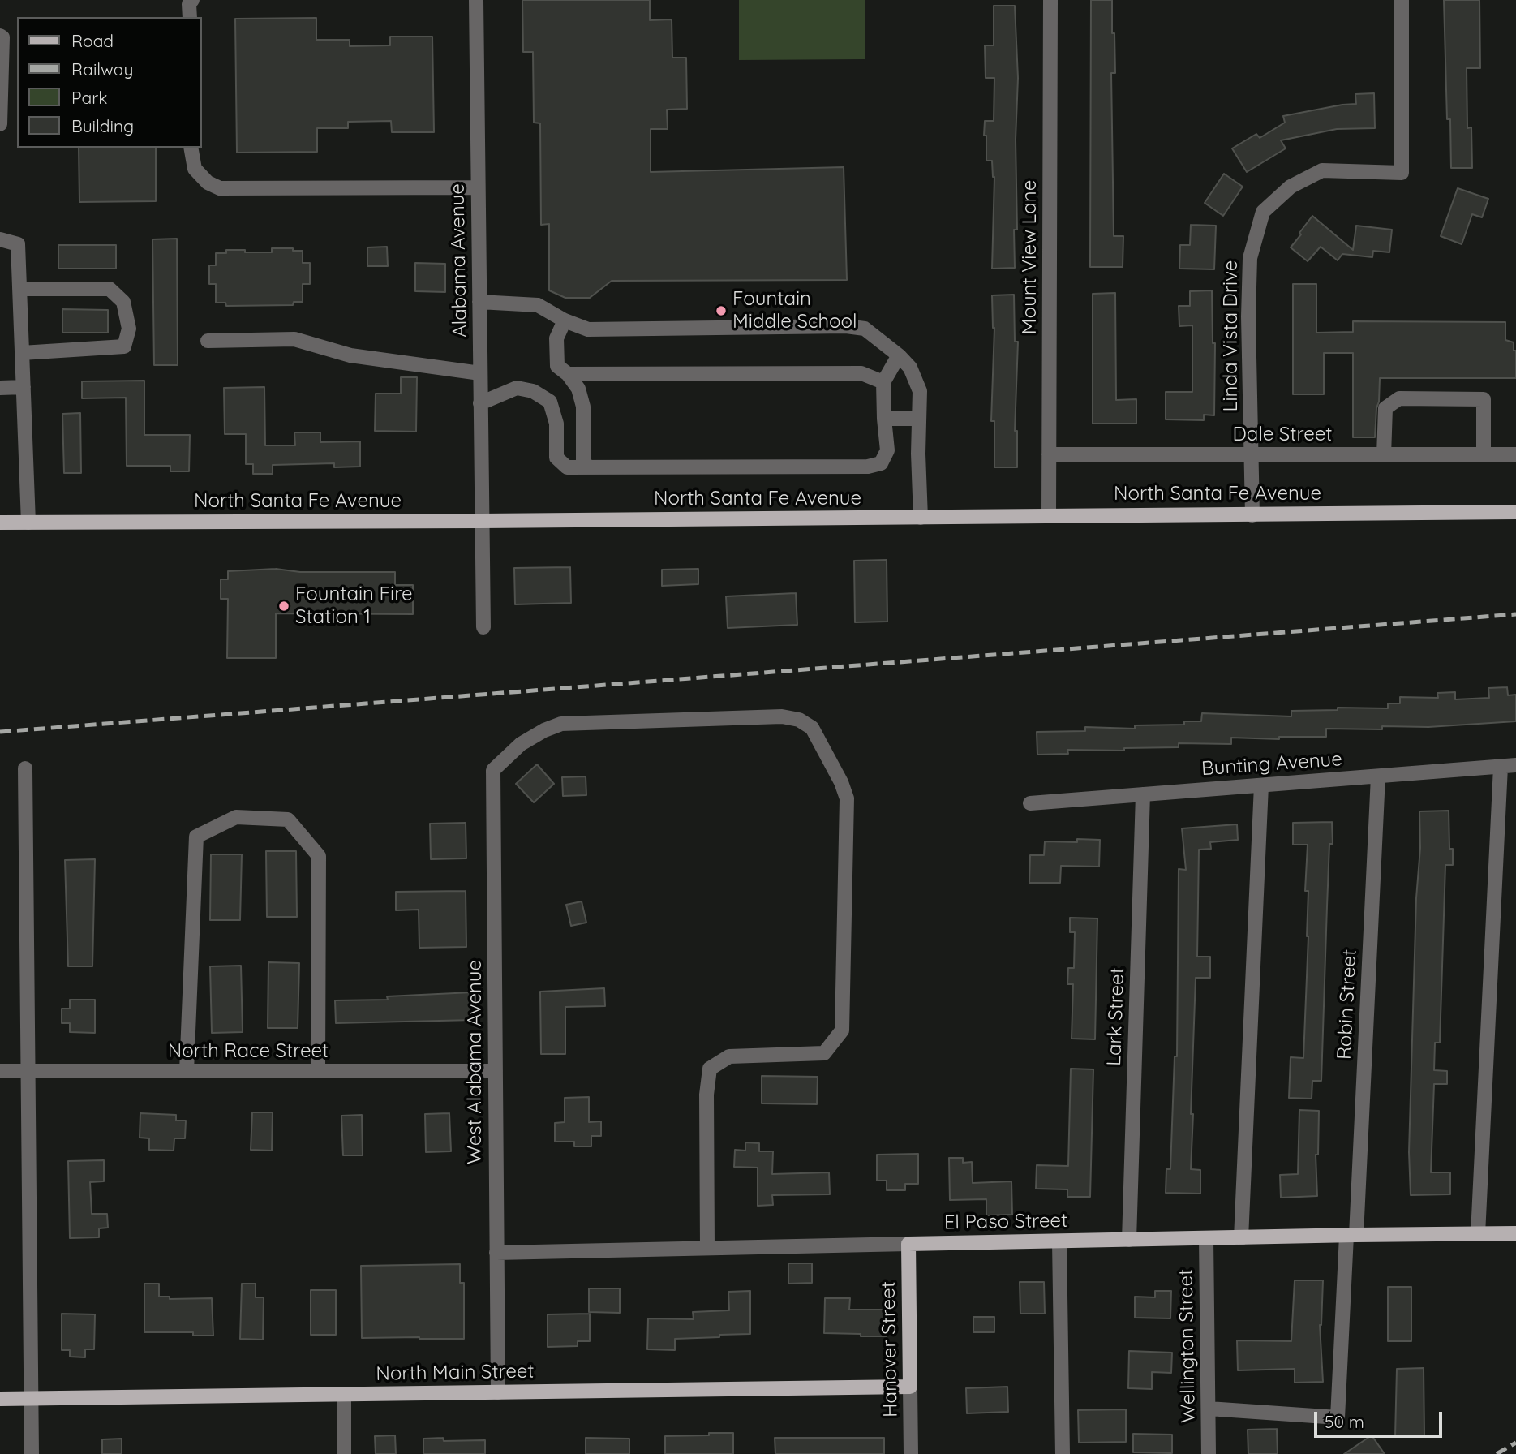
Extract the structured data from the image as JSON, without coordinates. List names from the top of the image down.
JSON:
{
  "streets": {
    "main road": [
      "North Santa Fe Avenue",
      "El Paso Street",
      "Hanover Street",
      "North Main Street"
    ],
    "street": [
      "Mount View Lane",
      "Alabama Avenue",
      "Linda Vista Drive",
      "Dale Street",
      "Bunting Avenue",
      "Robin Street",
      "Lark Street",
      "North Race Street",
      "West Alabama Avenue",
      "Wellington Street"
    ]
  },
  "crossings": [
    ["Mount View Lane", "Dale Street"],
    ["Mount View Lane", "North Santa Fe Avenue"],
    ["Alabama Avenue", "North Santa Fe Avenue"],
    ["Linda Vista Drive", "Dale Street"],
    ["Linda Vista Drive", "North Santa Fe Avenue"],
    ["Bunting Avenue", "Robin Street"],
    ["Bunting Avenue", "Lark Street"],
    ["Robin Street", "El Paso Street"],
    ["Robin Street", "Wellington Street"],
    ["Lark Street", "El Paso Street"],
    ["North Race Street", "West Alabama Avenue"],
    ["West Alabama Avenue", "El Paso Street"],
    ["West Alabama Avenue", "North Main Street"],
    ["El Paso Street", "Wellington Street"],
    ["El Paso Street", "Hanover Street"],
    ["Hanover Street", "North Main Street"]
  ],
  "places": ["Fountain Middle School", "Fountain Fire Station 1"],
  "legend": [
    "Road",
    "Railway",
    "Park",
    "Building"
  ],
  "scale_bar": "50 m"
}
